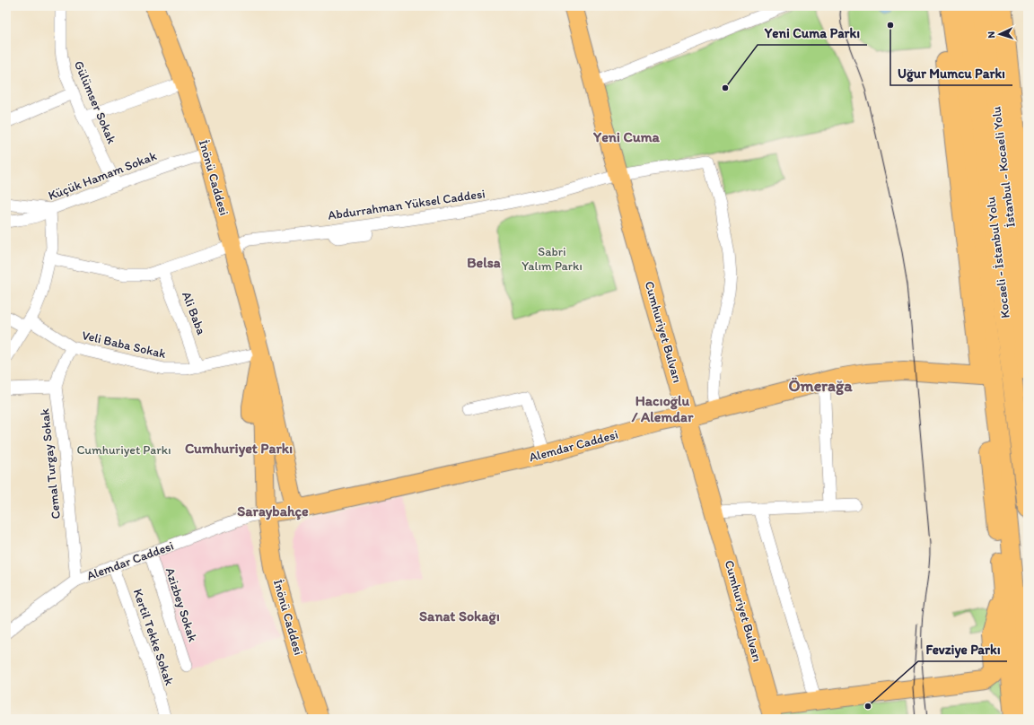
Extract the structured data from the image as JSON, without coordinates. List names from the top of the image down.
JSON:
{
  "streets": {
    "highway": ["İstanbul - Kocaeli Yolu", "Kocaeli - İstanbul Yolu"],
    "main road": ["İnönü Caddesi", "Cumhuriyet Bulvarı", "Alemdar Caddesi"],
    "street": [
      "Gülümser Sokak",
      "Küçük Hamam Sokak",
      "Abdurrahman Yüksel Caddesi",
      "Ali Baba",
      "Veli Baba Sokak",
      "Cemal Turgay Sokak",
      "Azizbey Sokak",
      "Kertil Tekke Sokak"
    ]
  },
  "crossings": [
    ["Gülümser Sokak", "Küçük Hamam Sokak"],
    ["Küçük Hamam Sokak", "İnönü Caddesi"],
    ["İnönü Caddesi", "Abdurrahman Yüksel Caddesi"],
    ["İnönü Caddesi", "Veli Baba Sokak"],
    ["İnönü Caddesi", "Alemdar Caddesi"],
    ["Abdurrahman Yüksel Caddesi", "Cumhuriyet Bulvarı"],
    ["Abdurrahman Yüksel Caddesi", "Alemdar Caddesi"],
    ["Ali Baba", "Veli Baba Sokak"],
    ["Cumhuriyet Bulvarı", "Alemdar Caddesi"],
    ["Veli Baba Sokak", "Cemal Turgay Sokak"],
    ["Alemdar Caddesi", "Cemal Turgay Sokak"],
    ["Alemdar Caddesi", "Azizbey Sokak"],
    ["Alemdar Caddesi", "Kertil Tekke Sokak"]
  ],
  "districts": [
    "Yeni Cuma",
    "Belsa",
    "Ömerağa",
    "Hacıoğlu / Alemdar",
    "Cumhuriyet Parkı",
    "Saraybahçe",
    "Sanat Sokağı"
  ],
  "parks": ["Sabri Yalım Parkı", "Cumhuriyet Parkı"],
  "places": ["Uğur Mumcu Parkı", "Yeni Cuma Parkı", "Fevziye Parkı"],
  "north": "left"
}
